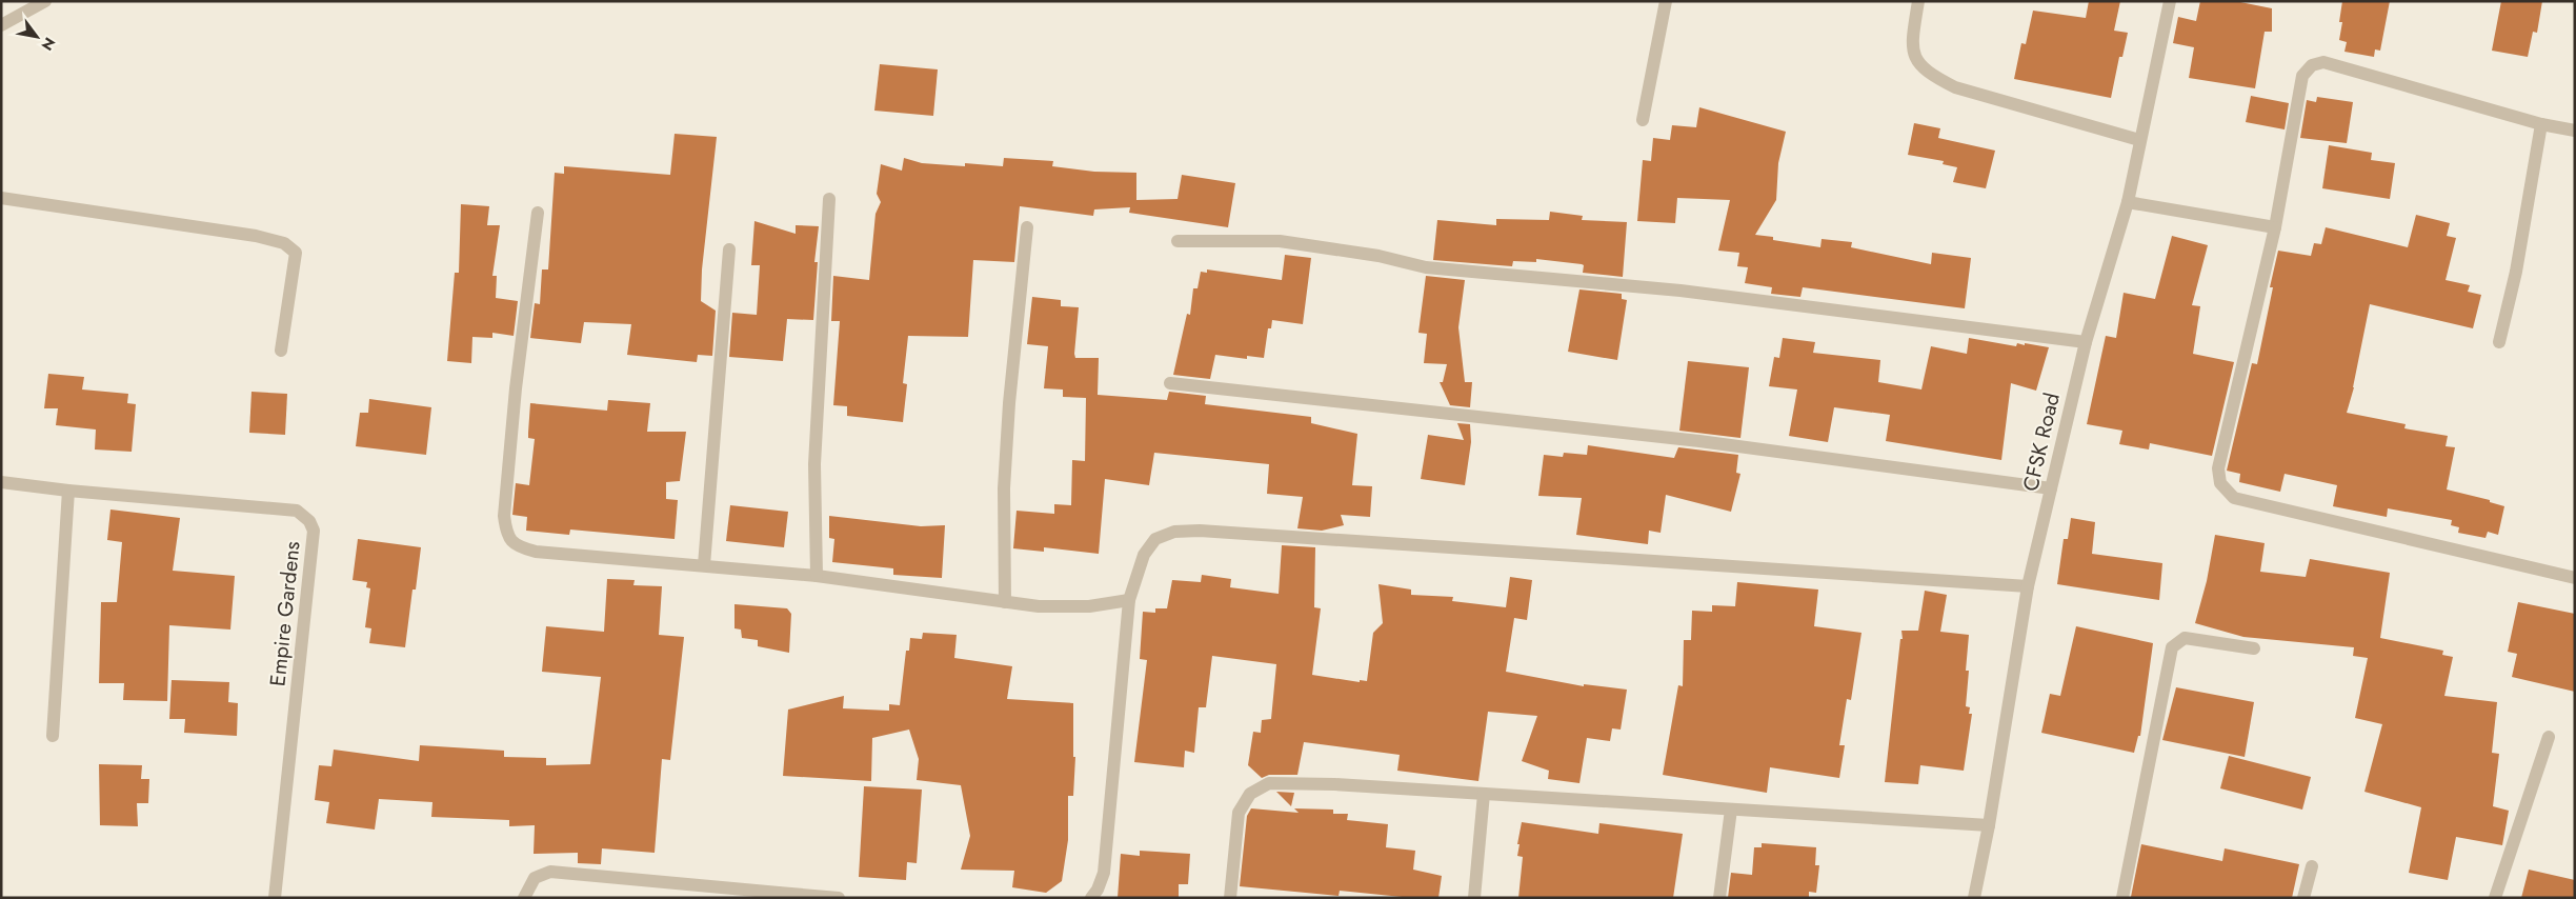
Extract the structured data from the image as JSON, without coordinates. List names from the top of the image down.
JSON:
{
  "streets": {
    "street": ["CFSK Road", "Empire Gardens"]
  },
  "north": "bottom right"
}
